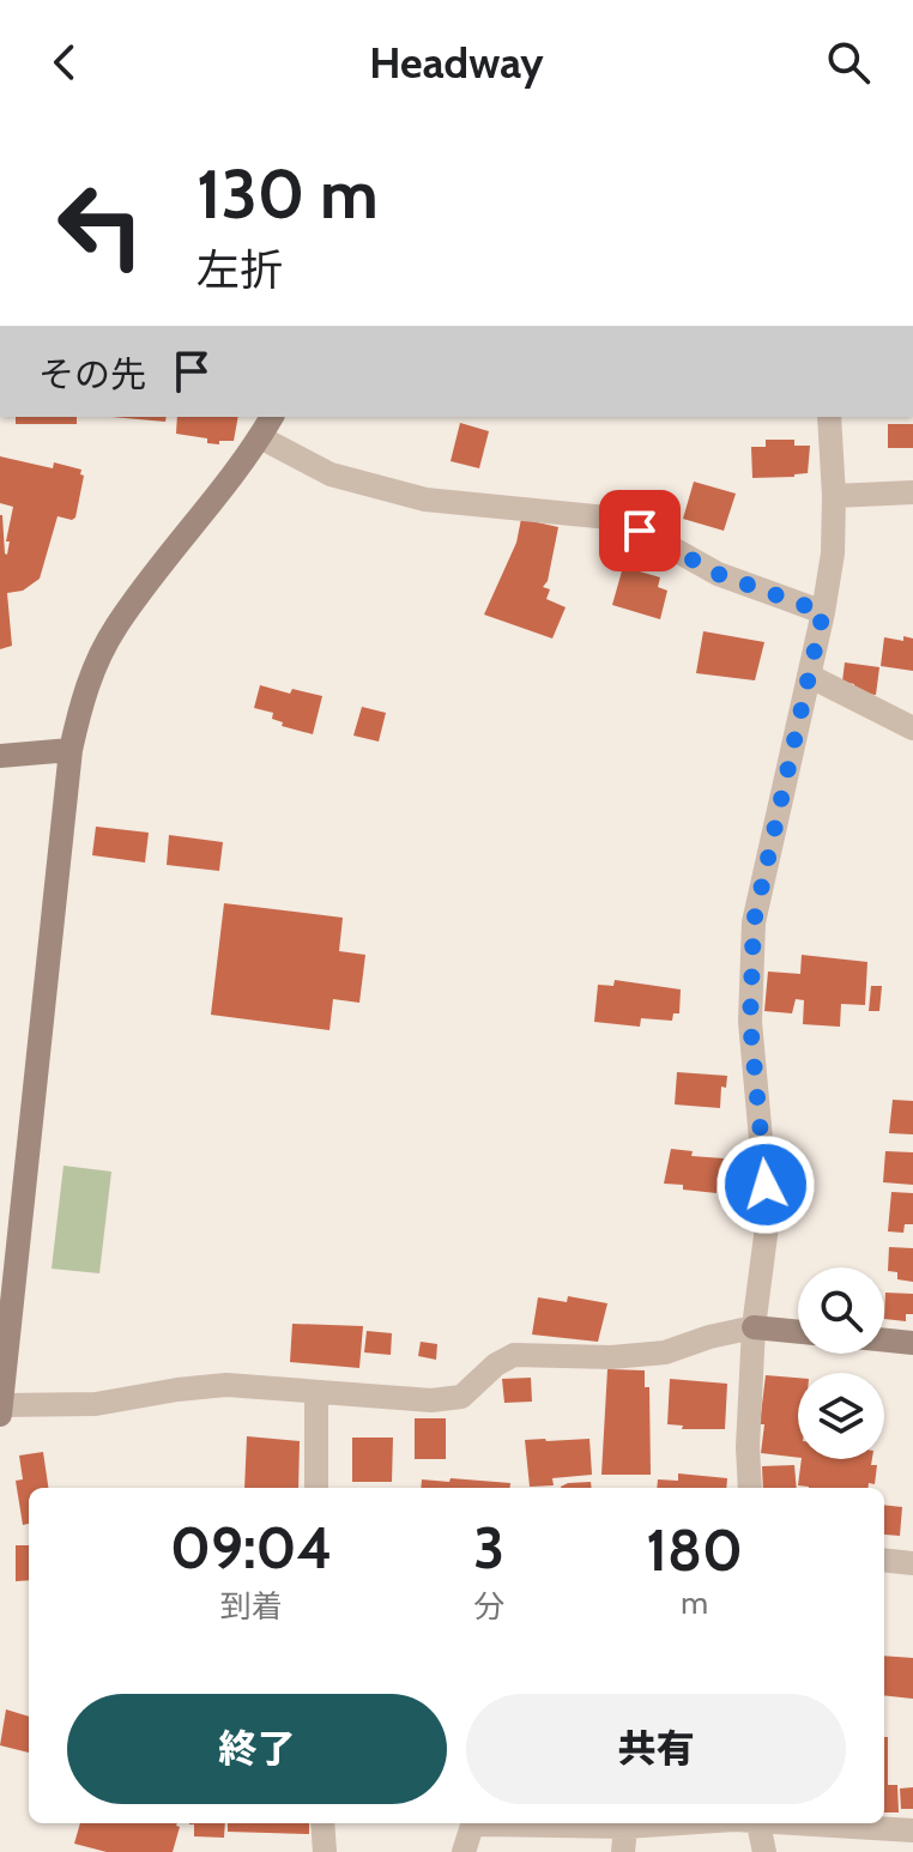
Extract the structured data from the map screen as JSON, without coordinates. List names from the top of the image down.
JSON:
{
  "page": {
    "header": "Headway",
    "turn": ["130 m", "左折"],
    "then": "その先",
    "eta": [
      "09:04",
      "到着",
      "3",
      "分",
      "180",
      "m"
    ],
    "buttons": ["終了", "共有"]
  }
}
